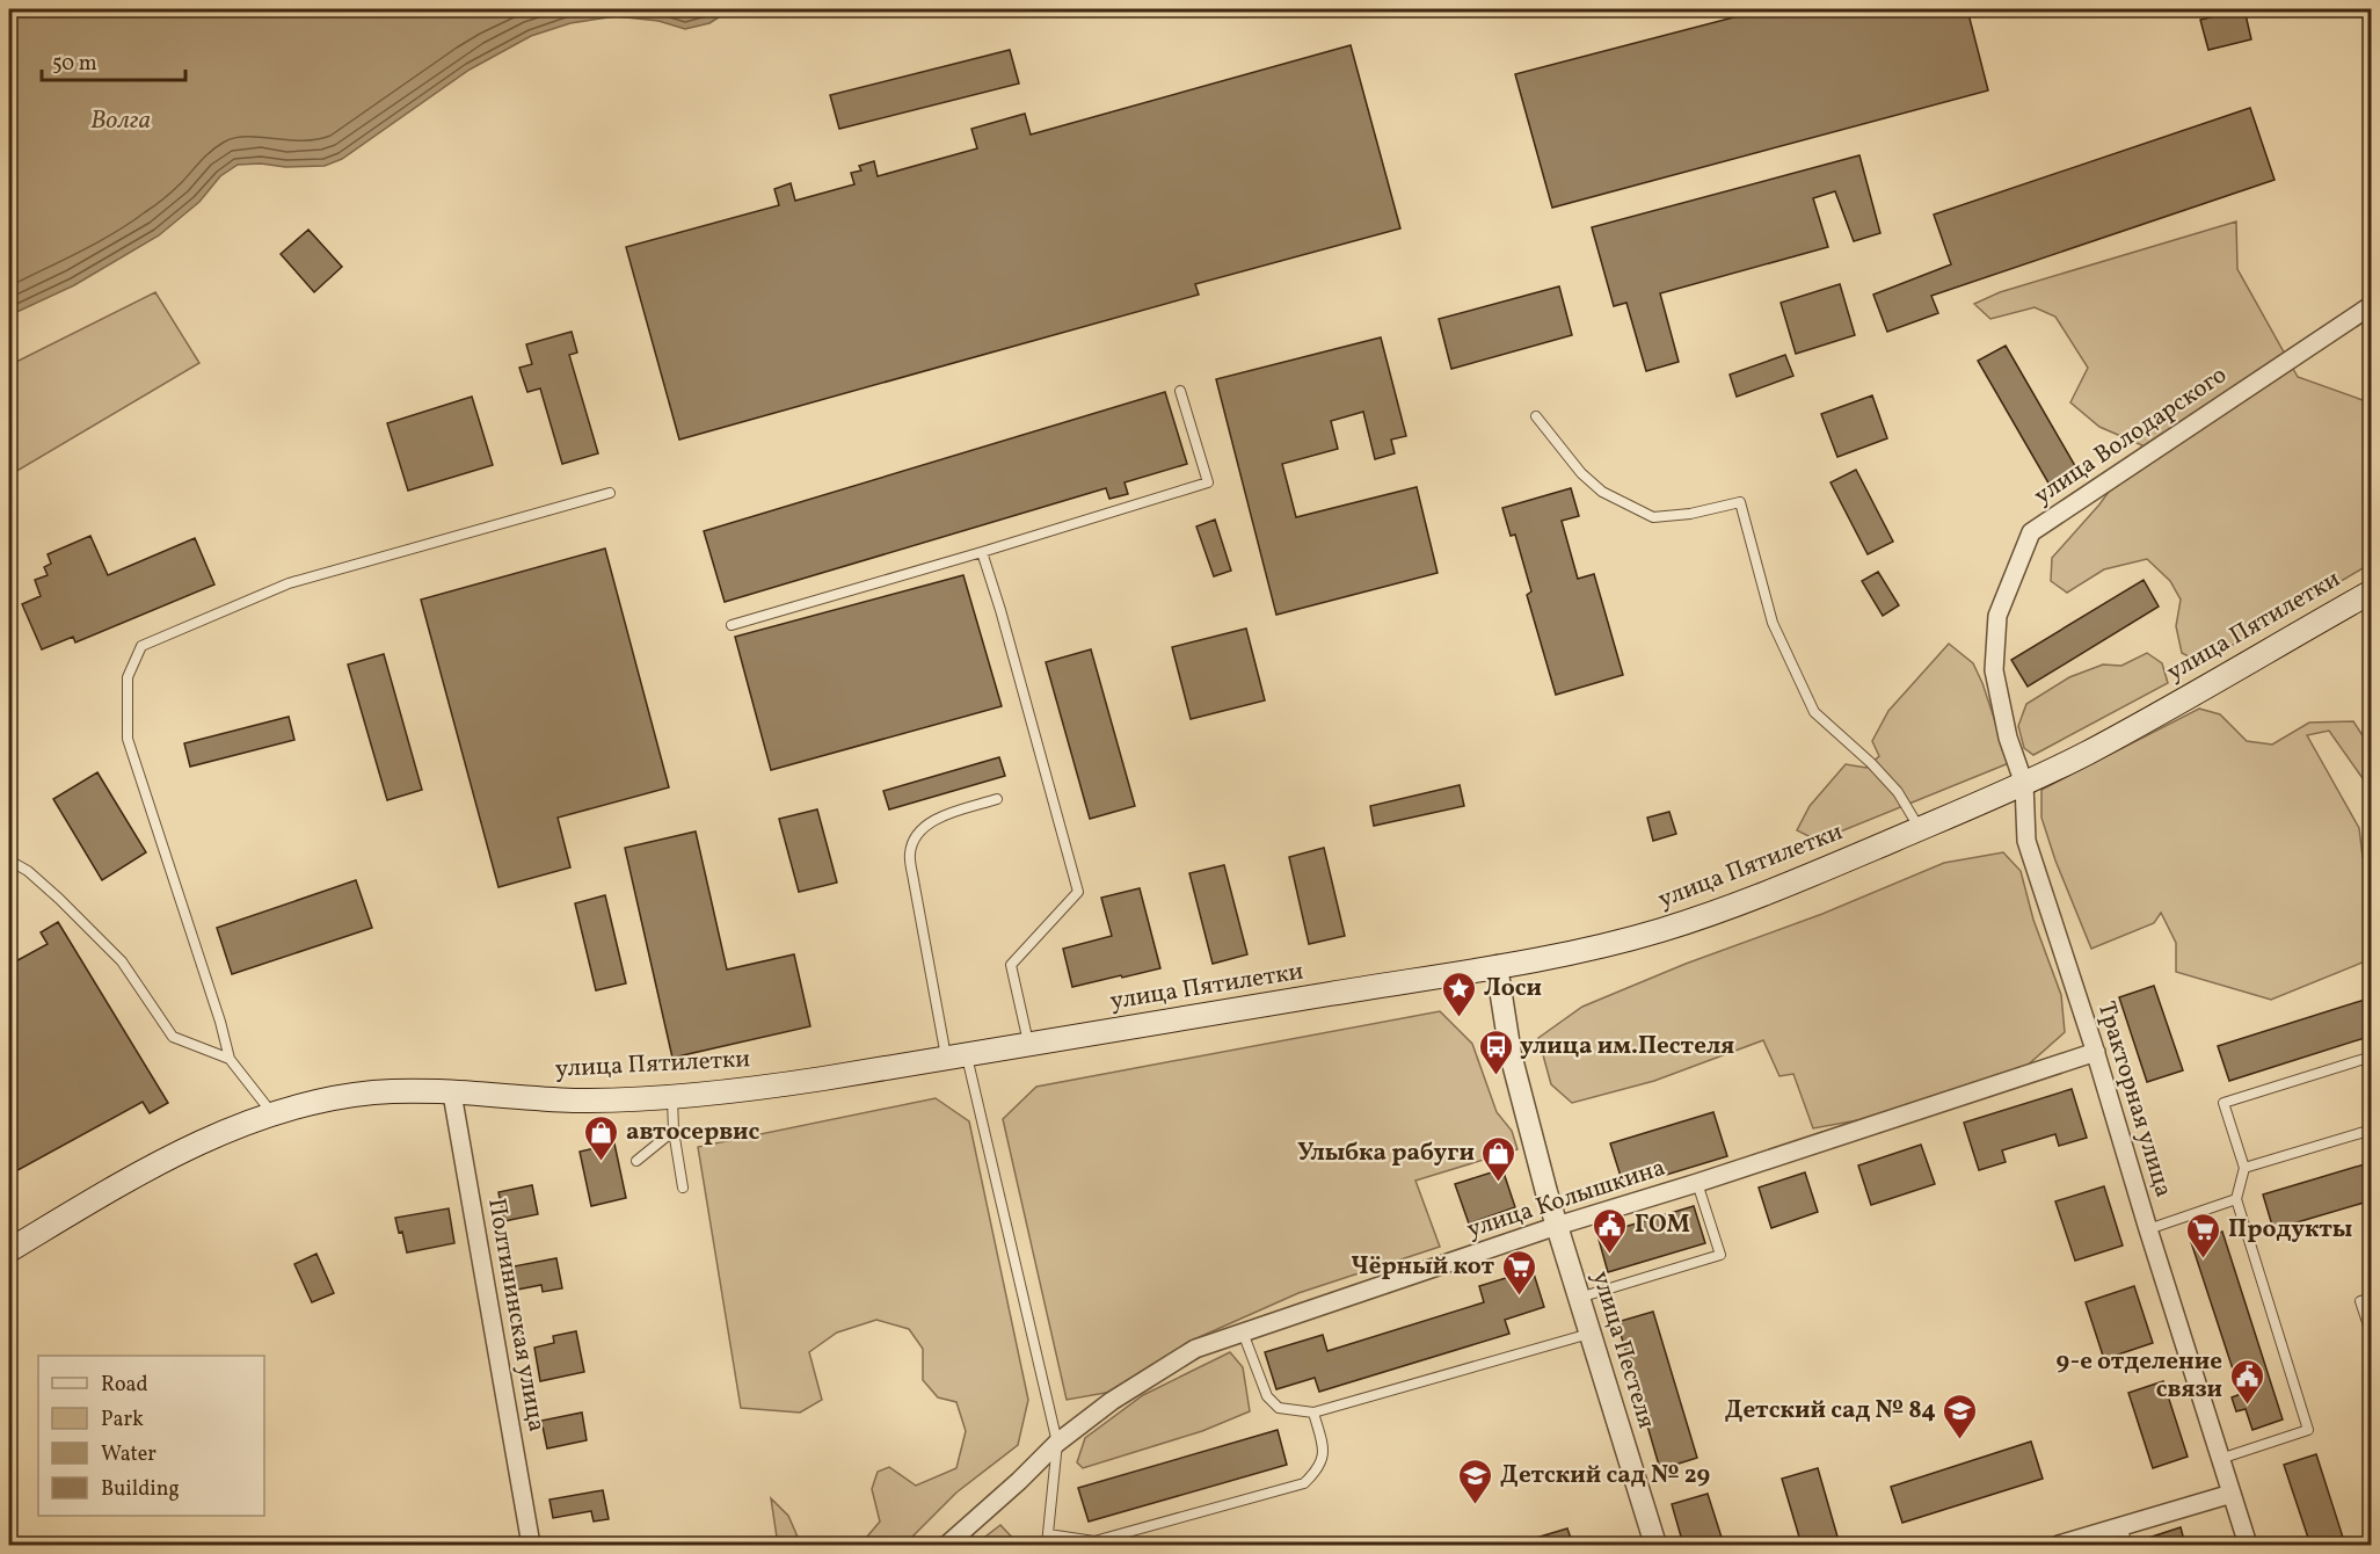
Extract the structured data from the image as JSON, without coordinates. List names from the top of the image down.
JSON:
{
  "streets": {
    "main road": ["улица Пятилетки"],
    "street": [
      "улица Володарского",
      "Тракторная улица",
      "улица Колышкина",
      "Полтининская улица",
      "улица Пестеля"
    ]
  },
  "crossings": [
    ["улица Володарского", "улица Пятилетки"],
    ["улица Володарского", "Тракторная улица"],
    ["улица Пятилетки", "Тракторная улица"],
    ["улица Пятилетки", "Полтининская улица"],
    ["улица Пятилетки", "улица Пестеля"],
    ["Тракторная улица", "улица Колышкина"],
    ["улица Колышкина", "улица Пестеля"]
  ],
  "water": ["Волга"],
  "places": {
    "place": ["Лоси"],
    "bus stop": ["улица им.Пестеля"],
    "shop": ["автосервис", "Улыбка рабуги"],
    "public building": ["ГОМ", "9-е отделение связи"],
    "supermarket": ["Продукты", "Чёрный кот"],
    "school or university": ["Детский сад № 84", "Детский сад № 29"]
  },
  "legend": [
    "Road",
    "Park",
    "Water",
    "Building"
  ],
  "scale_bar": "50 m"
}
